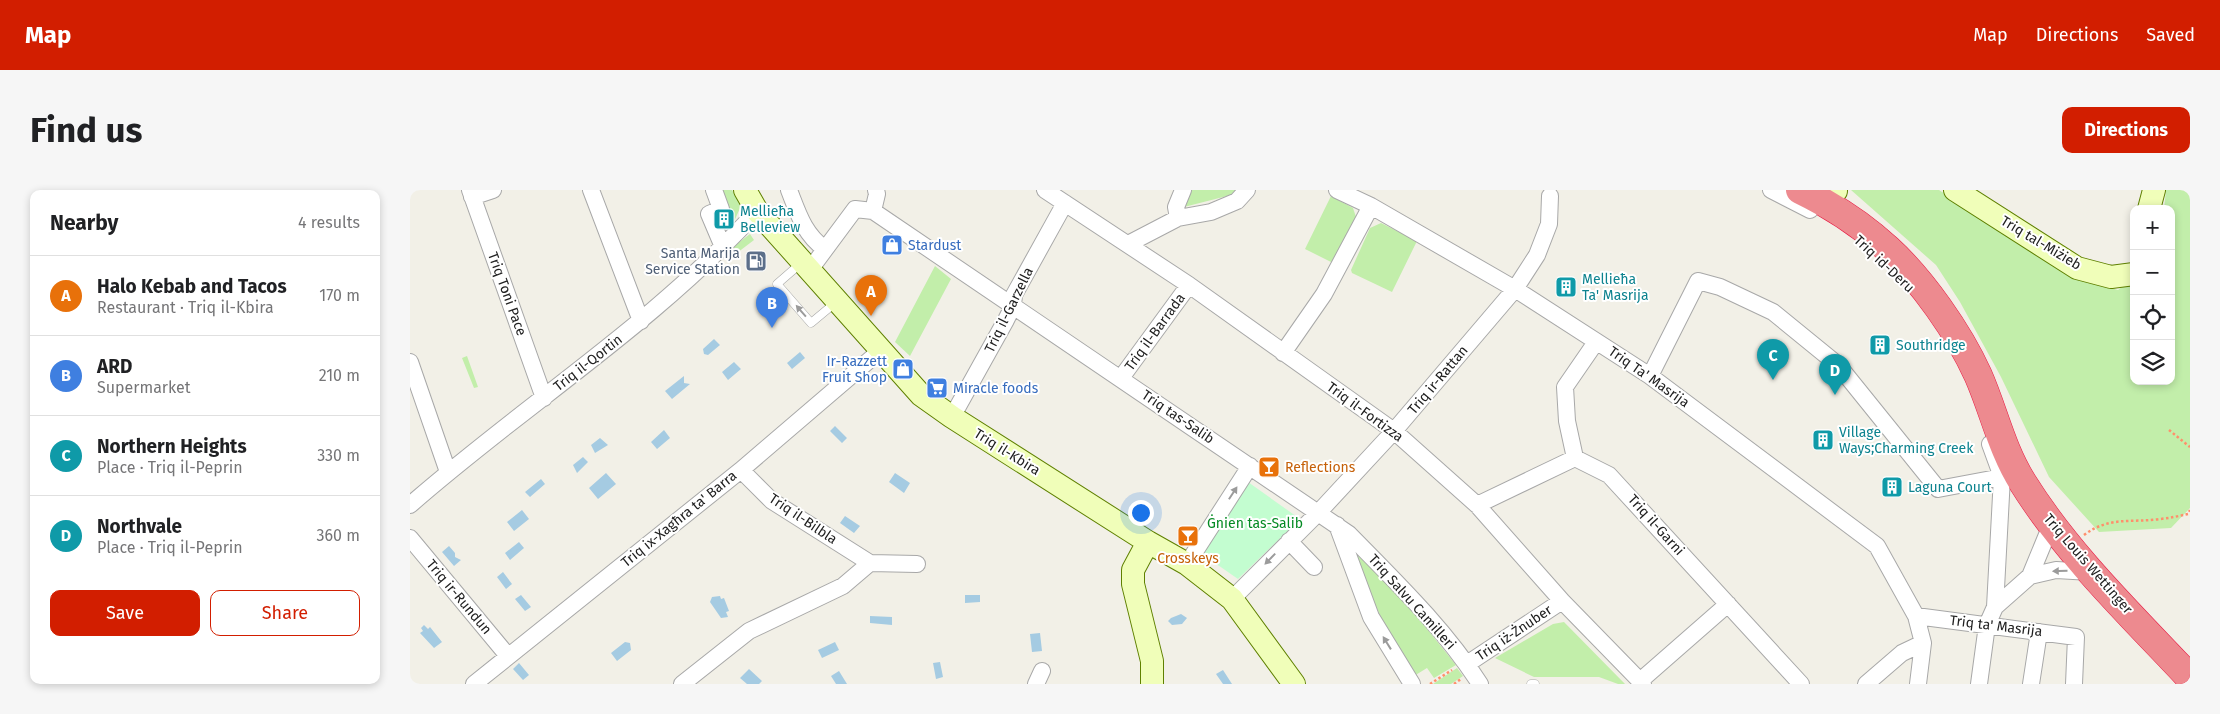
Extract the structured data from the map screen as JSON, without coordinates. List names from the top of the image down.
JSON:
{
  "streets": {
    "highway": ["Triq Louis Wettinger"],
    "main road": ["Triq tal-Miżieb", "Triq il-Kbira"],
    "street": [
      "Triq id-Deru",
      "Triq Toni Pace",
      "Triq il-Garzella",
      "Triq il-Barrada",
      "Triq il-Qortin",
      "Triq Ta' Masrija",
      "Triq ir-Rattan",
      "Triq il-Fortizza",
      "Triq tas-Salib",
      "Triq ix-Xagħra ta' Barra",
      "Triq il-Bilbla",
      "Triq il-Garni",
      "Triq ir-Rundun",
      "Triq Salvu Camilleri",
      "Triq ta' Masrija",
      "Triq iż-Żnuber"
    ]
  },
  "crossings": [
    ["Triq Toni Pace", "Triq il-Qortin"],
    ["Triq il-Garzella", "Triq il-Fortizza"],
    ["Triq il-Garzella", "Triq tas-Salib"],
    ["Triq il-Garzella", "Triq il-Kbira"],
    ["Triq il-Barrada", "Triq il-Fortizza"],
    ["Triq il-Barrada", "Triq tas-Salib"],
    ["Triq il-Qortin", "Triq il-Kbira"],
    ["Triq Ta' Masrija", "Triq ir-Rattan"],
    ["Triq Ta' Masrija", "Triq ta' Masrija"],
    ["Triq ir-Rattan", "Triq il-Fortizza"],
    ["Triq ir-Rattan", "Triq tas-Salib"],
    ["Triq ir-Rattan", "Triq il-Kbira"],
    ["Triq il-Fortizza", "Triq iż-Żnuber"],
    ["Triq tas-Salib", "Triq Salvu Camilleri"],
    ["Triq il-Kbira", "Triq ix-Xagħra ta' Barra"],
    ["Triq ix-Xagħra ta' Barra", "Triq il-Bilbla"],
    ["Triq ix-Xagħra ta' Barra", "Triq ir-Rundun"],
    ["Triq Salvu Camilleri", "Triq iż-Żnuber"]
  ],
  "parks": ["Ġnien tas-Salib"],
  "places": {
    "building": [
      "Mellieħa Belleview",
      "Mellieħa Ta' Masrija",
      "Southridge",
      "Village Ways;Charming Creek",
      "Laguna Court"
    ],
    "shop": ["Stardust", "Ir-Razzett Fruit Shop"],
    "fuel station": ["Santa Marija Service Station"],
    "supermarket": ["Miracle foods"],
    "bar": ["Reflections", "Crosskeys"]
  },
  "page": {
    "header": "Map",
    "nav": ["Map", "Directions", "Saved"],
    "buttons": [
      "Directions",
      ["Save", "Share"]
    ],
    "title": "Find us",
    "heading": ["Nearby", "4 results"],
    "map_buttons": ["+", "−"],
    "list": [
      {
        "mark": "A",
        "name": "Halo Kebab and Tacos",
        "note": "Restaurant · Triq il-Kbira",
        "value": "170 m"
      },
      {
        "mark": "B",
        "name": "ARD",
        "note": "Supermarket",
        "value": "210 m"
      },
      {
        "mark": "C",
        "name": "Northern Heights",
        "note": "Place · Triq il-Peprin",
        "value": "330 m"
      },
      {
        "mark": "D",
        "name": "Northvale",
        "note": "Place · Triq il-Peprin",
        "value": "360 m"
      }
    ],
    "pins": [
      "A",
      "B",
      "C",
      "D"
    ]
  }
}
